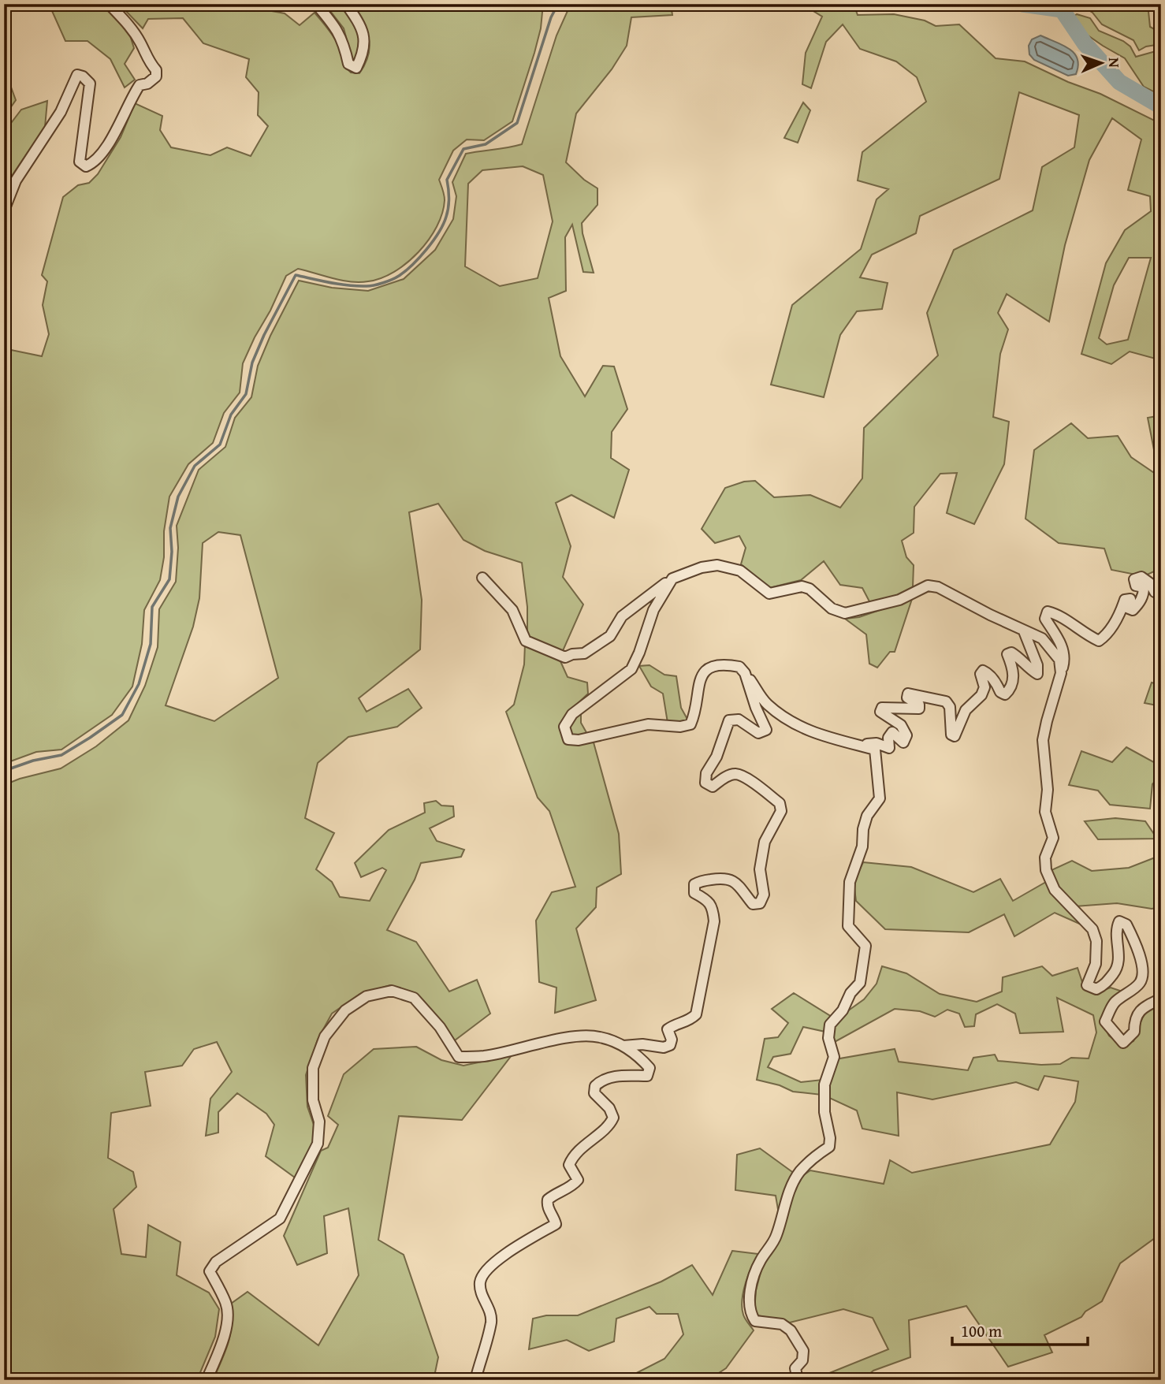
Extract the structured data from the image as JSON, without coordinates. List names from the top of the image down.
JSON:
{
  "scale_bar": "100 m",
  "north": "right"
}
